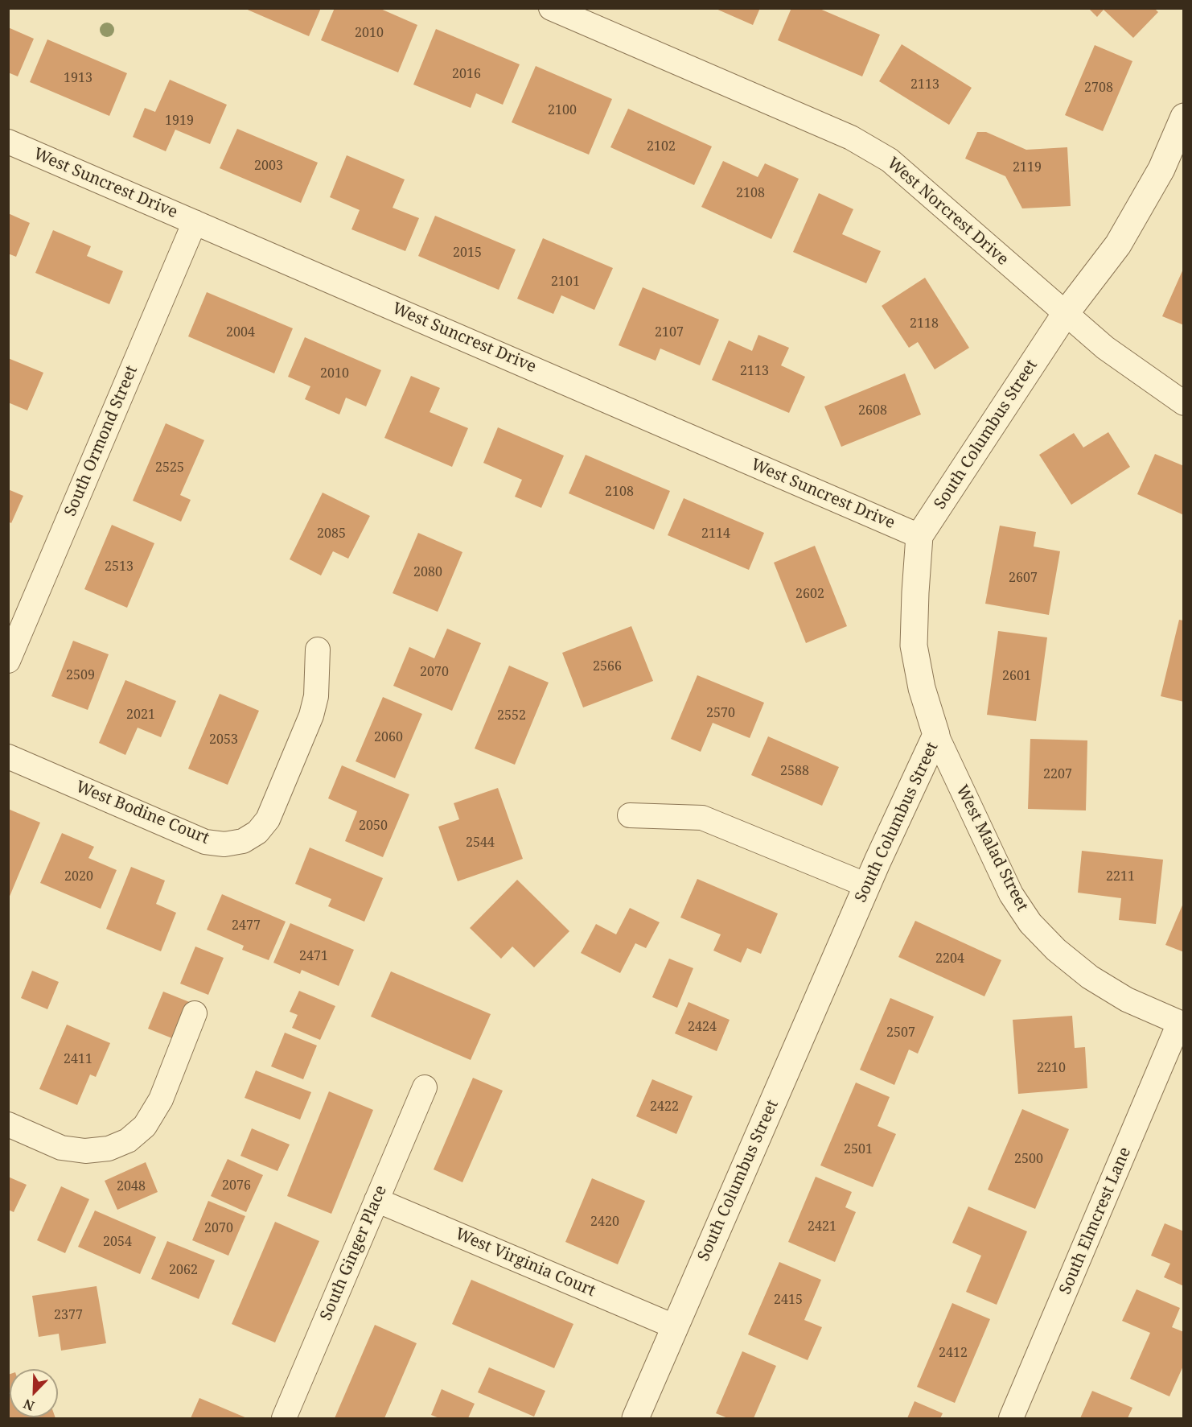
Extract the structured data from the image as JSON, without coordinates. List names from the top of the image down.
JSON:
{
  "streets": {
    "street": [
      "West Suncrest Drive",
      "West Norcrest Drive",
      "South Columbus Street",
      "South Ormond Street",
      "West Bodine Court",
      "West Malad Street",
      "South Elmcrest Lane",
      "South Ginger Place",
      "West Virginia Court"
    ]
  },
  "crossings": [
    ["West Suncrest Drive", "South Columbus Street"],
    ["West Suncrest Drive", "South Ormond Street"],
    ["West Norcrest Drive", "South Columbus Street"],
    ["South Columbus Street", "West Malad Street"],
    ["South Columbus Street", "West Virginia Court"],
    ["West Malad Street", "South Elmcrest Lane"],
    ["South Ginger Place", "West Virginia Court"]
  ],
  "house_numbers": [
    "2010",
    "2016",
    "1913",
    "2113",
    "2708",
    "2100",
    "1919",
    "2102",
    "2003",
    "2119",
    "2108",
    "2015",
    "2101",
    "2118",
    "2004",
    "2107",
    "2113",
    "2010",
    "2608",
    "2525",
    "2108",
    "2085",
    "2114",
    "2513",
    "2080",
    "2607",
    "2602",
    "2566",
    "2070",
    "2509",
    "2601",
    "2570",
    "2021",
    "2552",
    "2060",
    "2053",
    "2588",
    "2207",
    "2050",
    "2544",
    "2020",
    "2211",
    "2477",
    "2471",
    "2204",
    "2424",
    "2507",
    "2411",
    "2210",
    "2422",
    "2501",
    "2500",
    "2076",
    "2048",
    "2420",
    "2421",
    "2070",
    "2054",
    "2062",
    "2415",
    "2377",
    "2412"
  ],
  "north": "bottom left"
}
